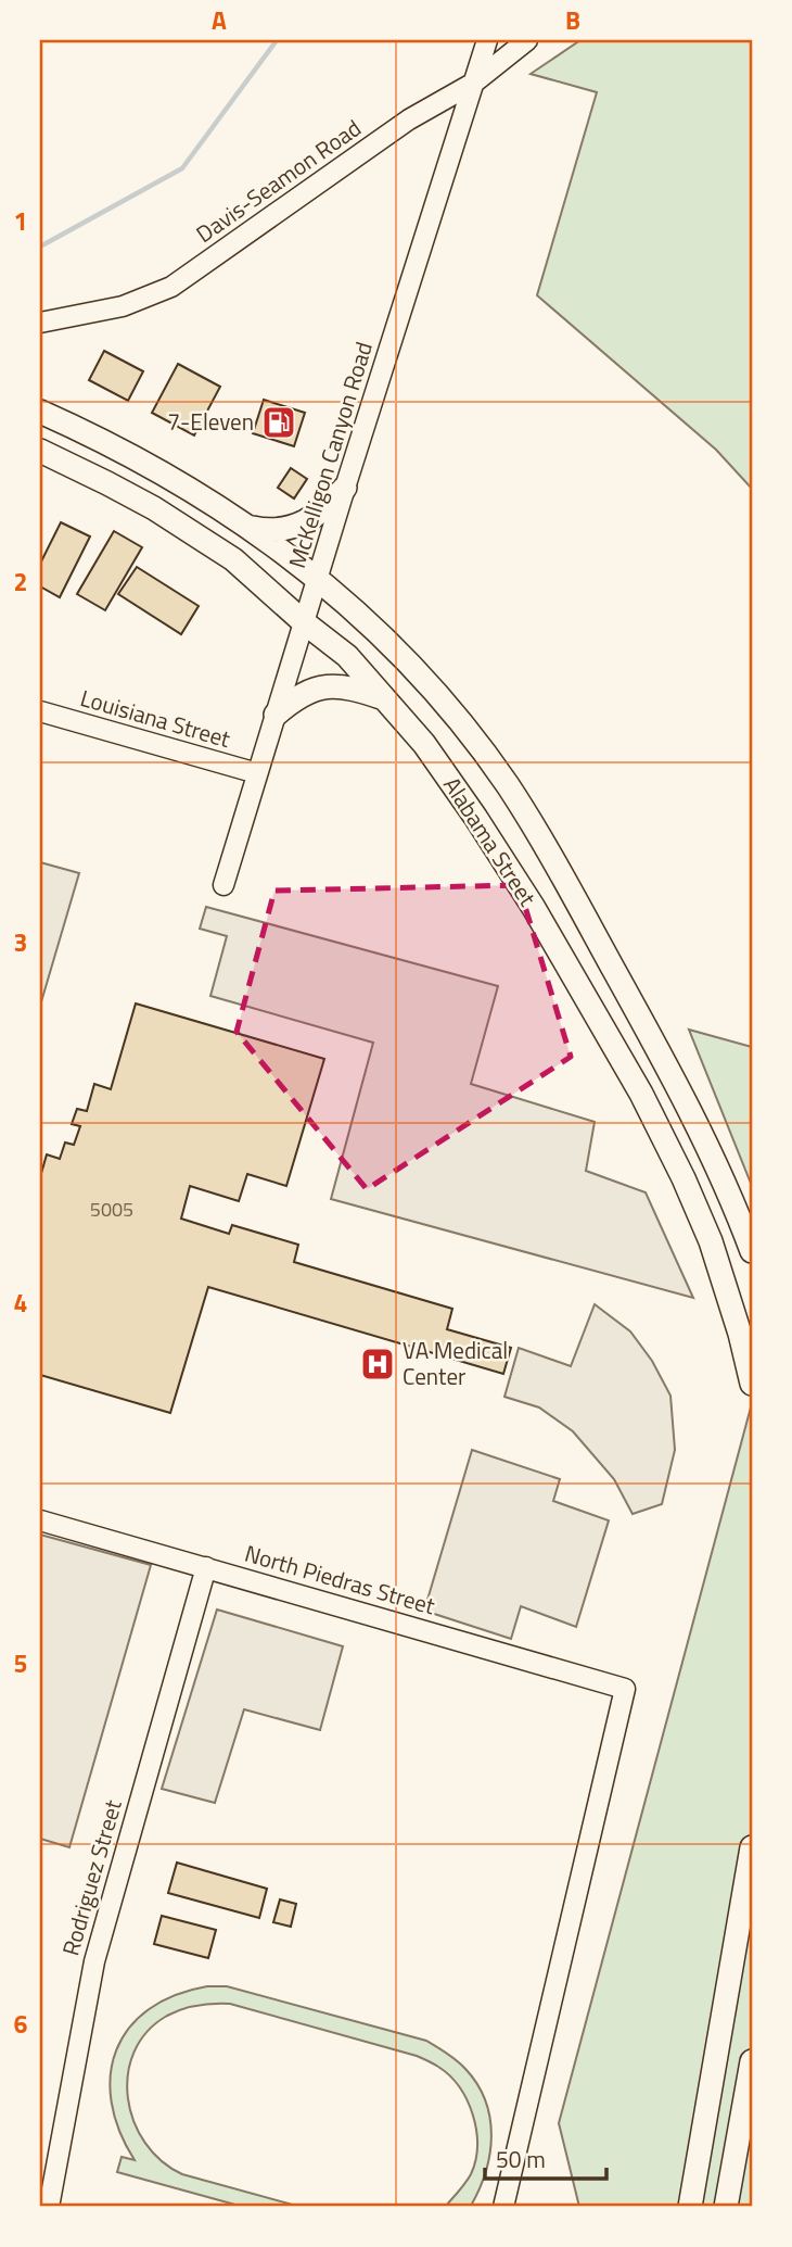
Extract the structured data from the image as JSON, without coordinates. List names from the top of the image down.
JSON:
{
  "streets": {
    "main road": ["Alabama Street"],
    "street": [
      "Davis-Seamon Road",
      "McKelligon Canyon Road",
      "Louisiana Street",
      "North Piedras Street",
      "Rodriguez Street"
    ]
  },
  "crossings": [
    ["Davis-Seamon Road", "McKelligon Canyon Road"],
    ["McKelligon Canyon Road", "Louisiana Street"],
    ["McKelligon Canyon Road", "Alabama Street"],
    ["North Piedras Street", "Rodriguez Street"]
  ],
  "places": {
    "fuel station": ["7-Eleven"],
    "hospital": ["VA Medical Center"]
  },
  "house_numbers": ["5005"],
  "scale_bar": "50 m",
  "grid": {
    "columns": ["A", "B"],
    "rows": [
      "1",
      "2",
      "3",
      "4",
      "5",
      "6"
    ]
  }
}
